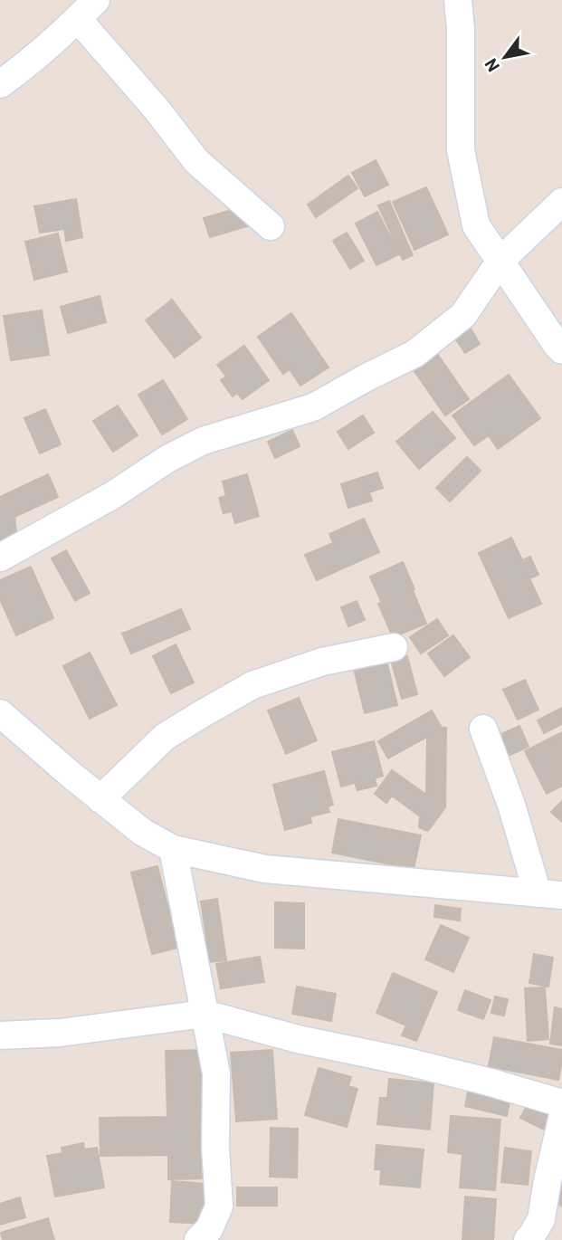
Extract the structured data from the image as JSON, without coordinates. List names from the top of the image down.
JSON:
{
  "north": "bottom left"
}
